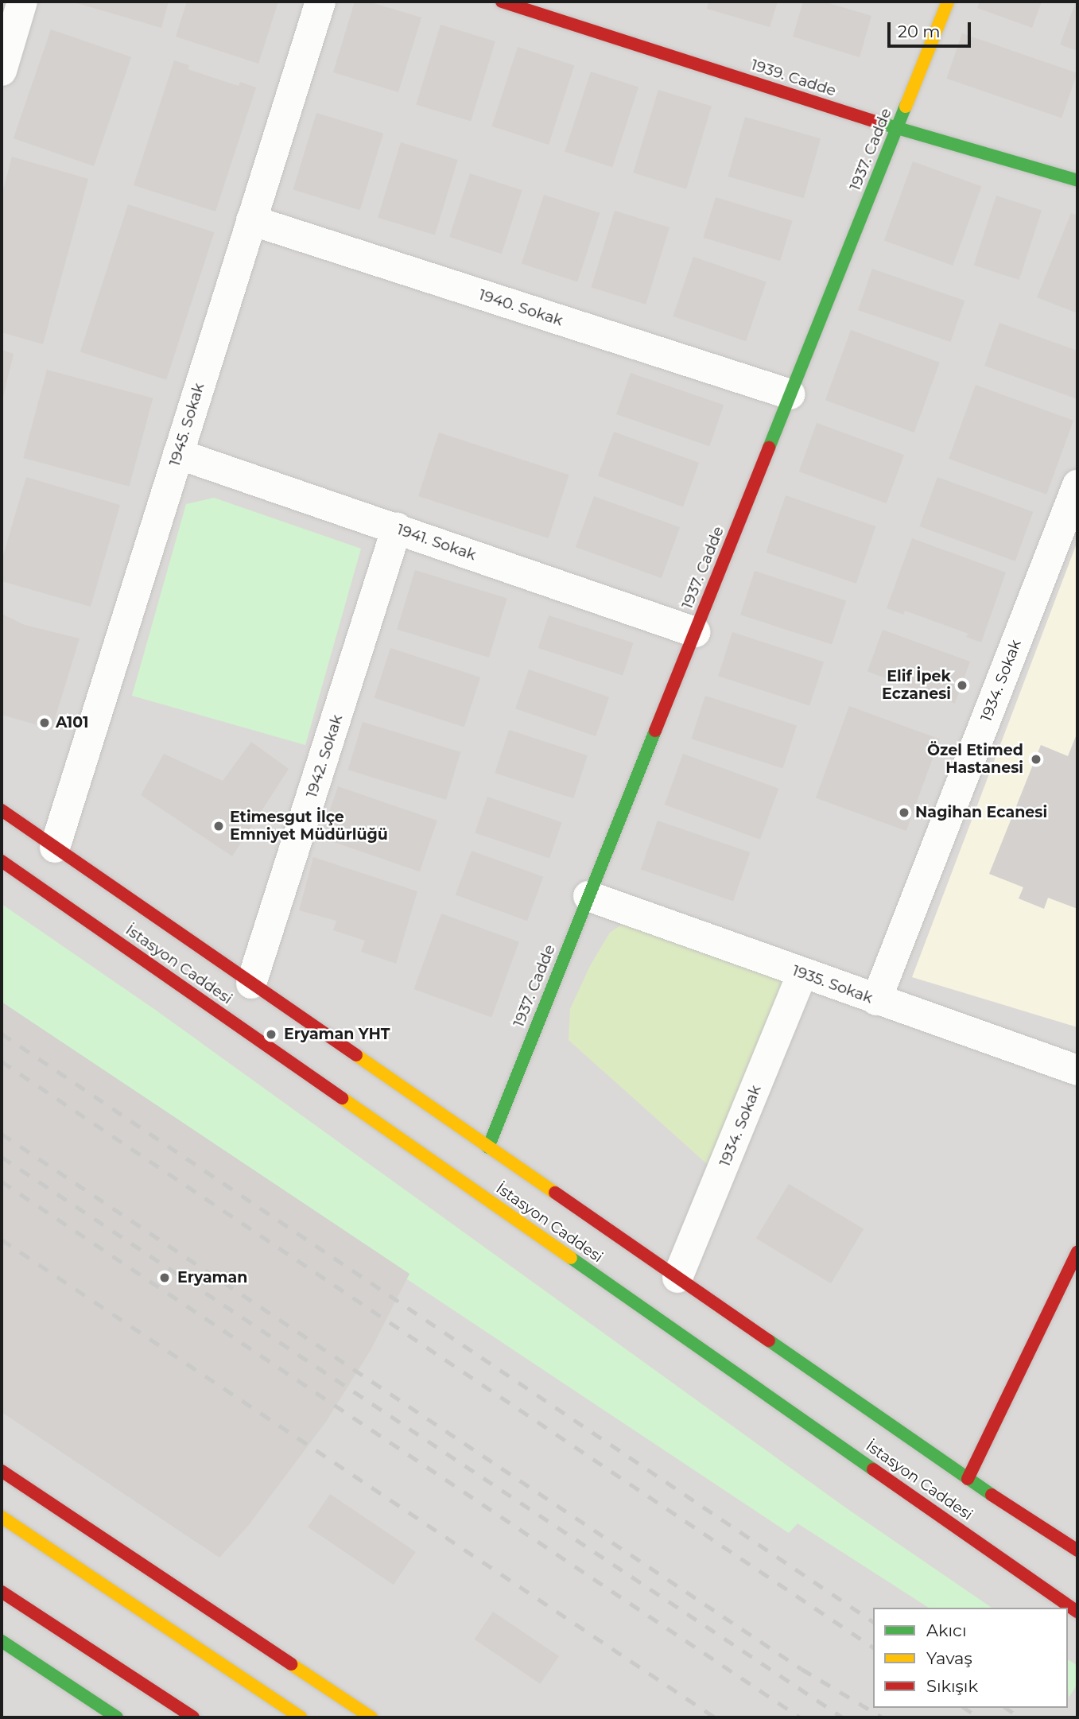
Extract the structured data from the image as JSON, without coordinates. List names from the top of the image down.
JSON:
{
  "streets": {
    "main road": ["1939. Cadde", "1937. Cadde", "İstasyon Caddesi"],
    "street": [
      "1940. Sokak",
      "1945. Sokak",
      "1941. Sokak",
      "1934. Sokak",
      "1942. Sokak",
      "1935. Sokak"
    ]
  },
  "crossings": [
    ["1939. Cadde", "1937. Cadde"],
    ["1937. Cadde", "1940. Sokak"],
    ["1937. Cadde", "1941. Sokak"],
    ["1937. Cadde", "İstasyon Caddesi"],
    ["1937. Cadde", "1935. Sokak"],
    ["1940. Sokak", "1945. Sokak"],
    ["1945. Sokak", "1941. Sokak"],
    ["1945. Sokak", "İstasyon Caddesi"],
    ["1941. Sokak", "1942. Sokak"],
    ["1934. Sokak", "İstasyon Caddesi"],
    ["1934. Sokak", "1935. Sokak"],
    ["1942. Sokak", "İstasyon Caddesi"]
  ],
  "places": [
    "Elif İpek Eczanesi",
    "A101",
    "Özel Etimed Hastanesi",
    "Nagihan Ecanesi",
    "Etimesgut İlçe Emniyet Müdürlüğü",
    "Eryaman YHT",
    "Eryaman"
  ],
  "legend": ["Akıcı", "Yavaş", "Sıkışık"],
  "scale_bar": "20 m"
}
